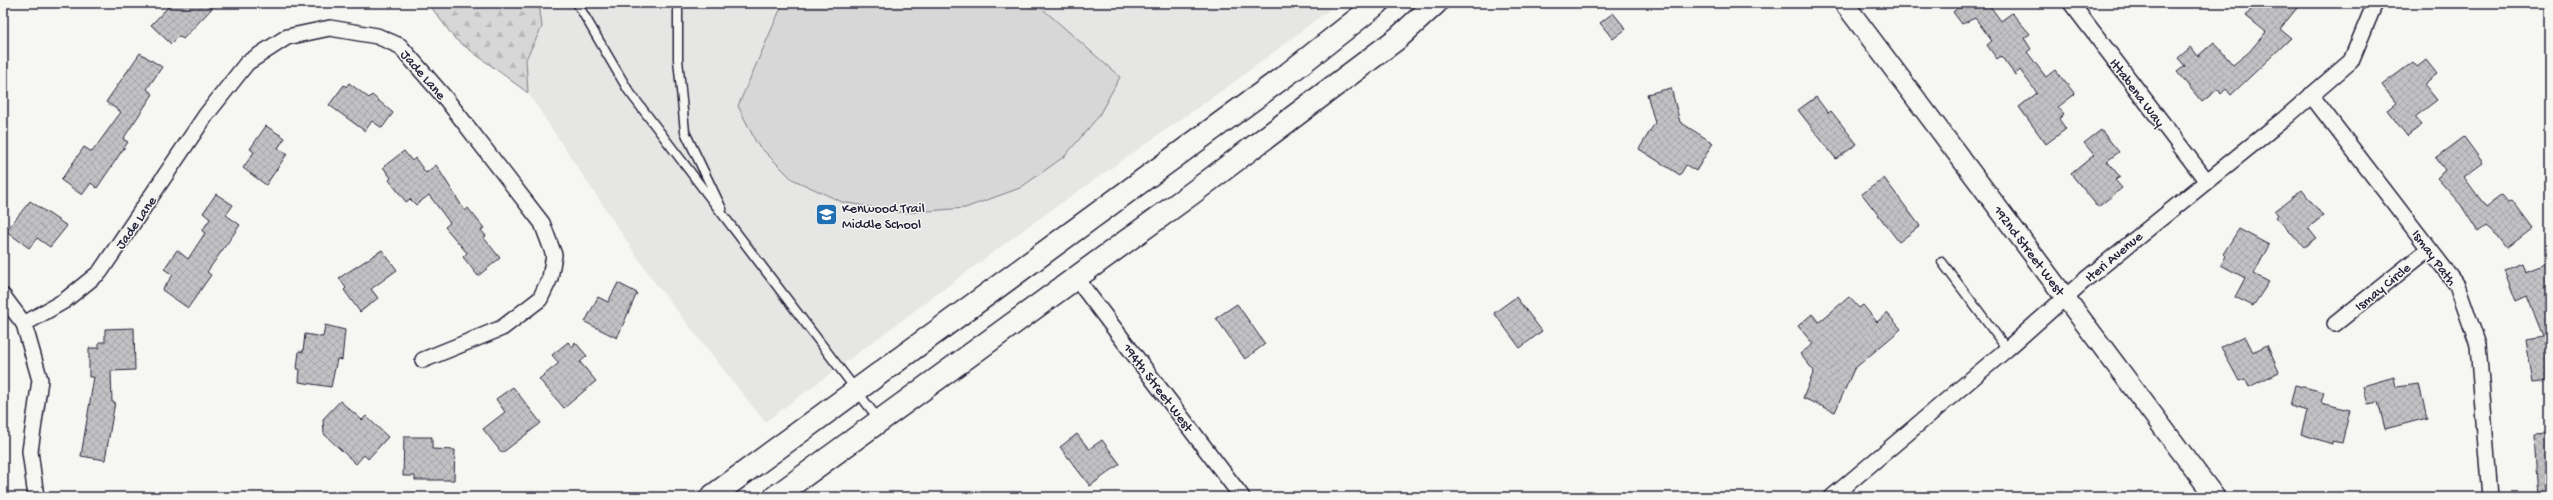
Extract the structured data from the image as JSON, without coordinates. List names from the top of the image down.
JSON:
{
  "streets": {
    "street": [
      "Jade Lane",
      "Ittabena Way",
      "192nd Street West",
      "Iteri Avenue",
      "Ismay Path",
      "Ismay Circle",
      "194th Street West"
    ]
  },
  "crossings": [
    ["Ittabena Way", "Iteri Avenue"],
    ["192nd Street West", "Iteri Avenue"],
    ["Iteri Avenue", "Ismay Path"],
    ["Ismay Path", "Ismay Circle"]
  ],
  "places": {
    "school or university": ["Kenwood Trail Middle School"]
  }
}
